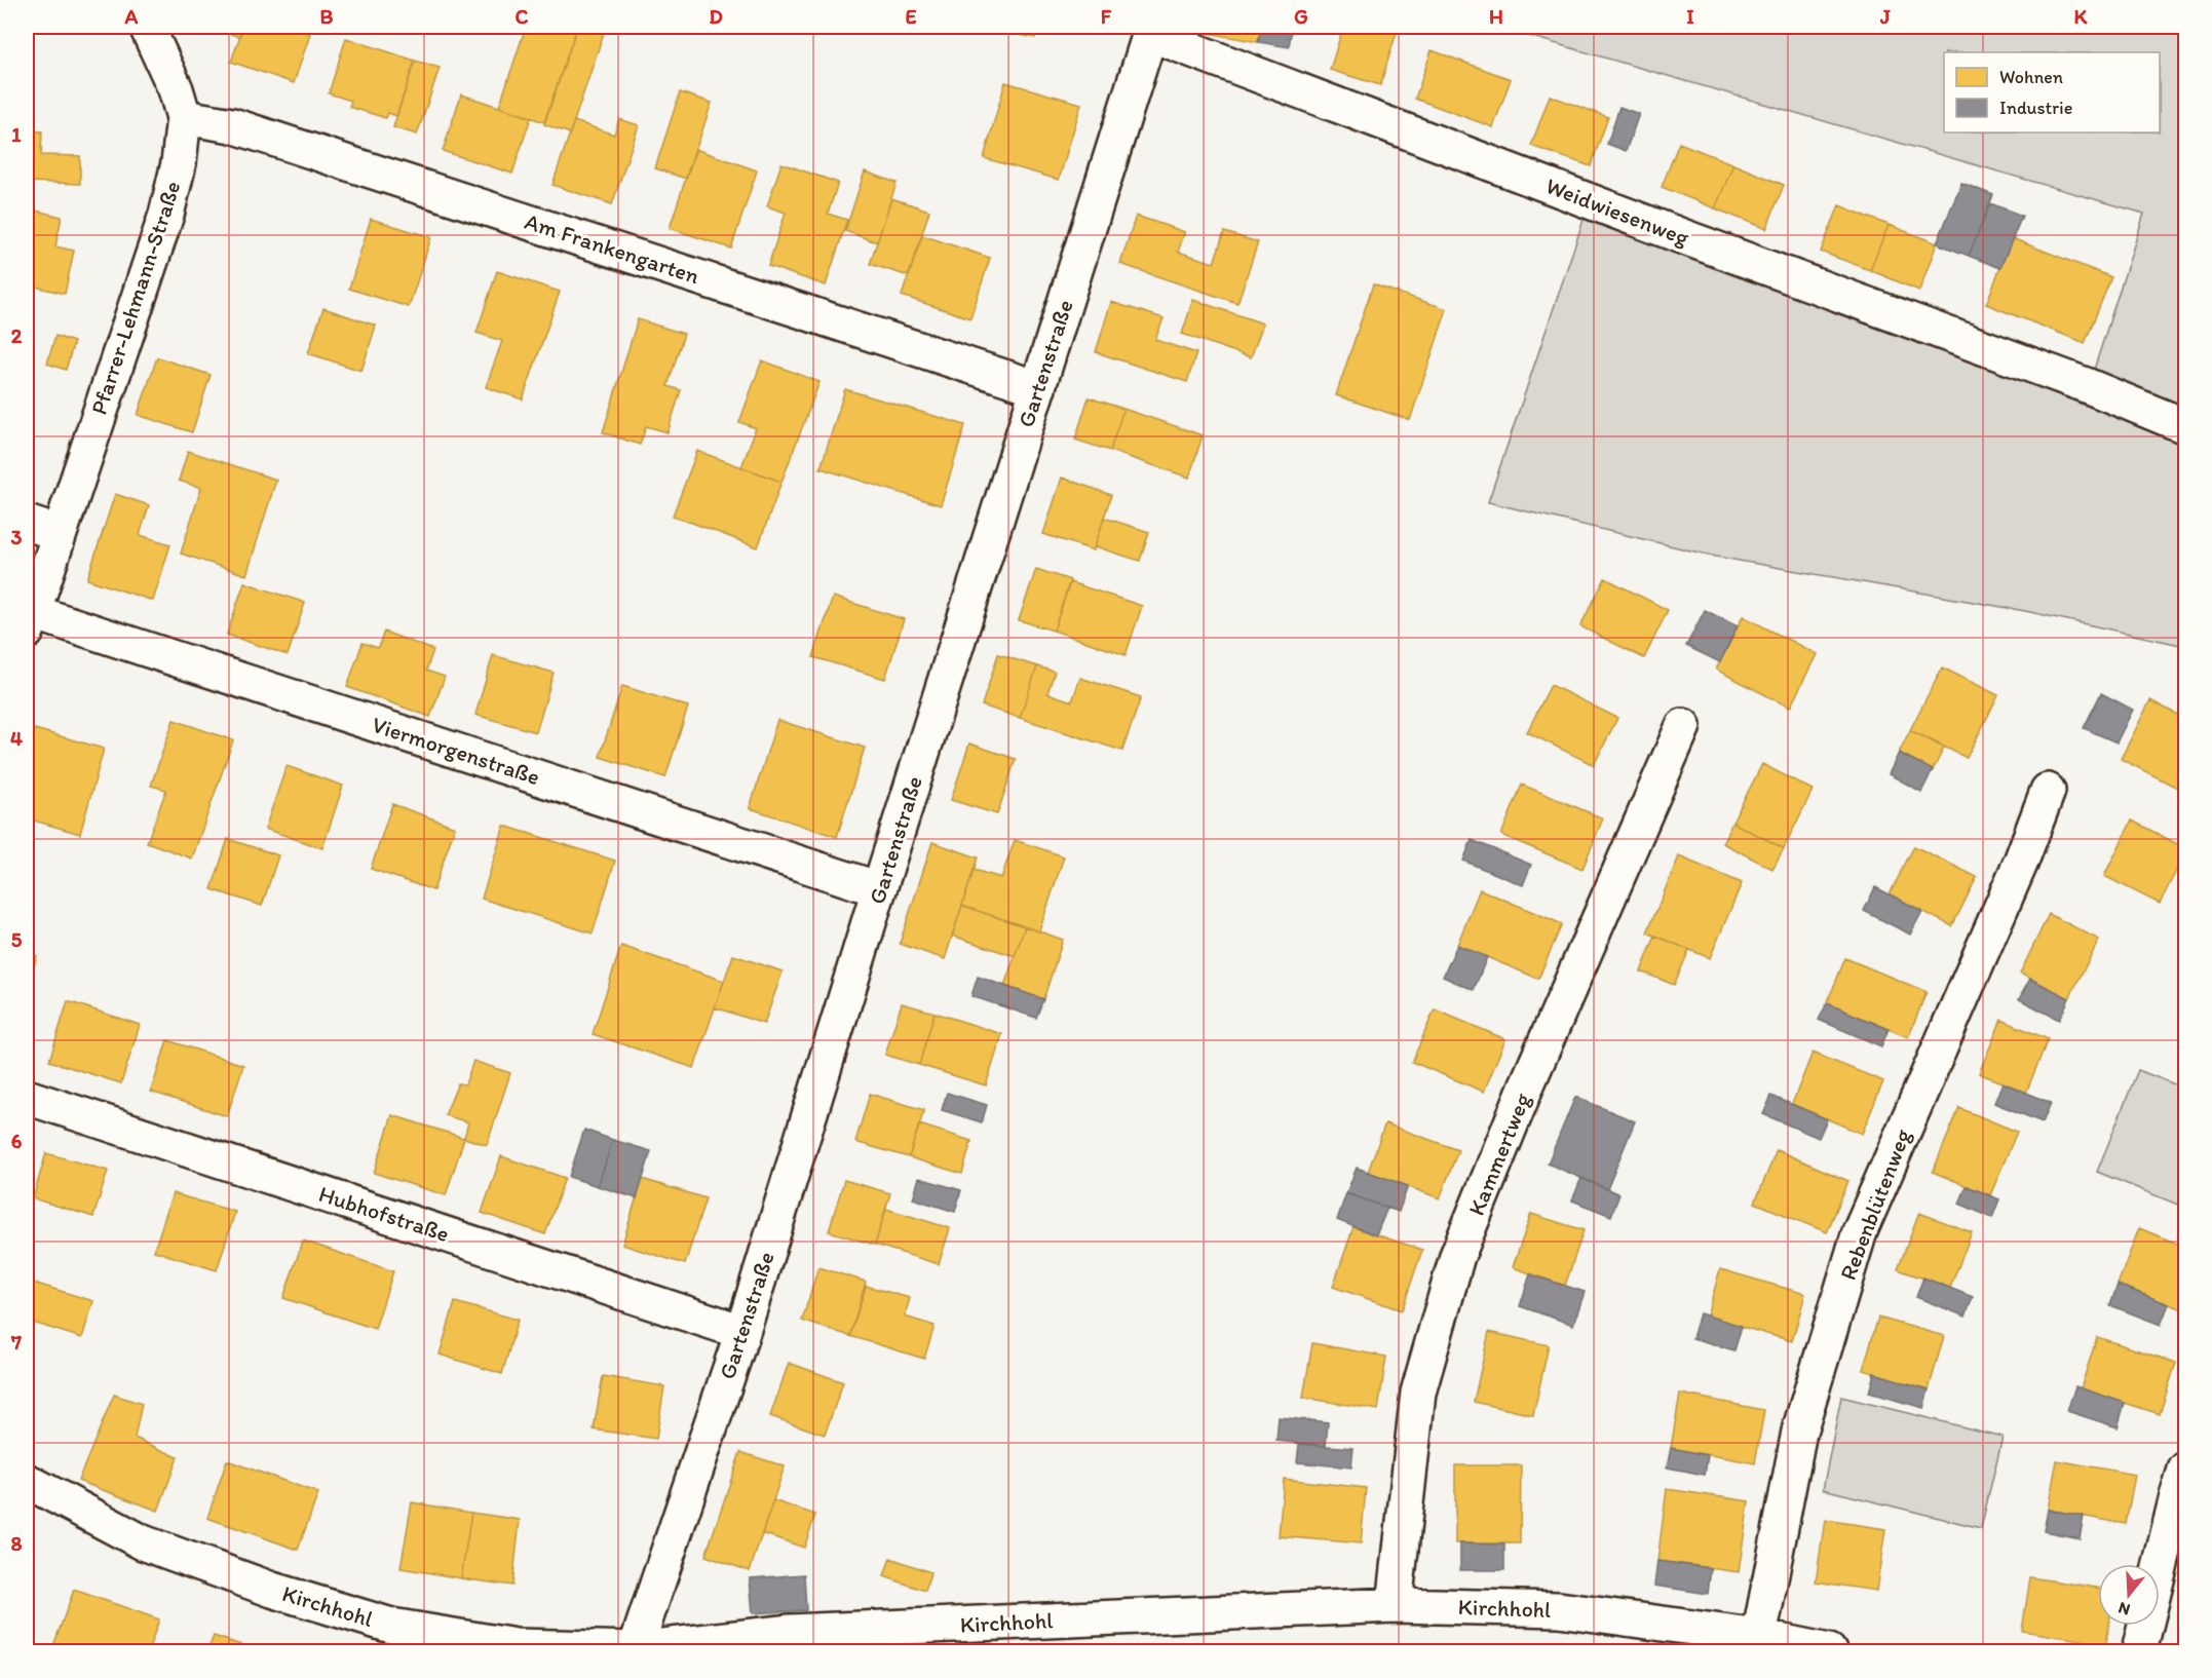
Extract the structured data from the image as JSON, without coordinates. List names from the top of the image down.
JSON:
{
  "streets": {
    "street": [
      "Weidwiesenweg",
      "Am Frankengarten",
      "Pfarrer-Lehmann-Straße",
      "Gartenstraße",
      "Viermorgenstraße",
      "Kammertweg",
      "Rebenblütenweg",
      "Hubhofstraße",
      "Kirchhohl"
    ]
  },
  "crossings": [
    ["Weidwiesenweg", "Gartenstraße"],
    ["Am Frankengarten", "Pfarrer-Lehmann-Straße"],
    ["Am Frankengarten", "Gartenstraße"],
    ["Pfarrer-Lehmann-Straße", "Viermorgenstraße"],
    ["Gartenstraße", "Viermorgenstraße"],
    ["Gartenstraße", "Hubhofstraße"],
    ["Gartenstraße", "Kirchhohl"],
    ["Kammertweg", "Kirchhohl"],
    ["Rebenblütenweg", "Kirchhohl"]
  ],
  "legend": ["Wohnen", "Industrie"],
  "north": "bottom",
  "grid": {
    "columns": [
      "A",
      "B",
      "C",
      "D",
      "E",
      "F",
      "G",
      "H",
      "I",
      "J",
      "K"
    ],
    "rows": [
      "1",
      "2",
      "3",
      "4",
      "5",
      "6",
      "7",
      "8"
    ]
  }
}
